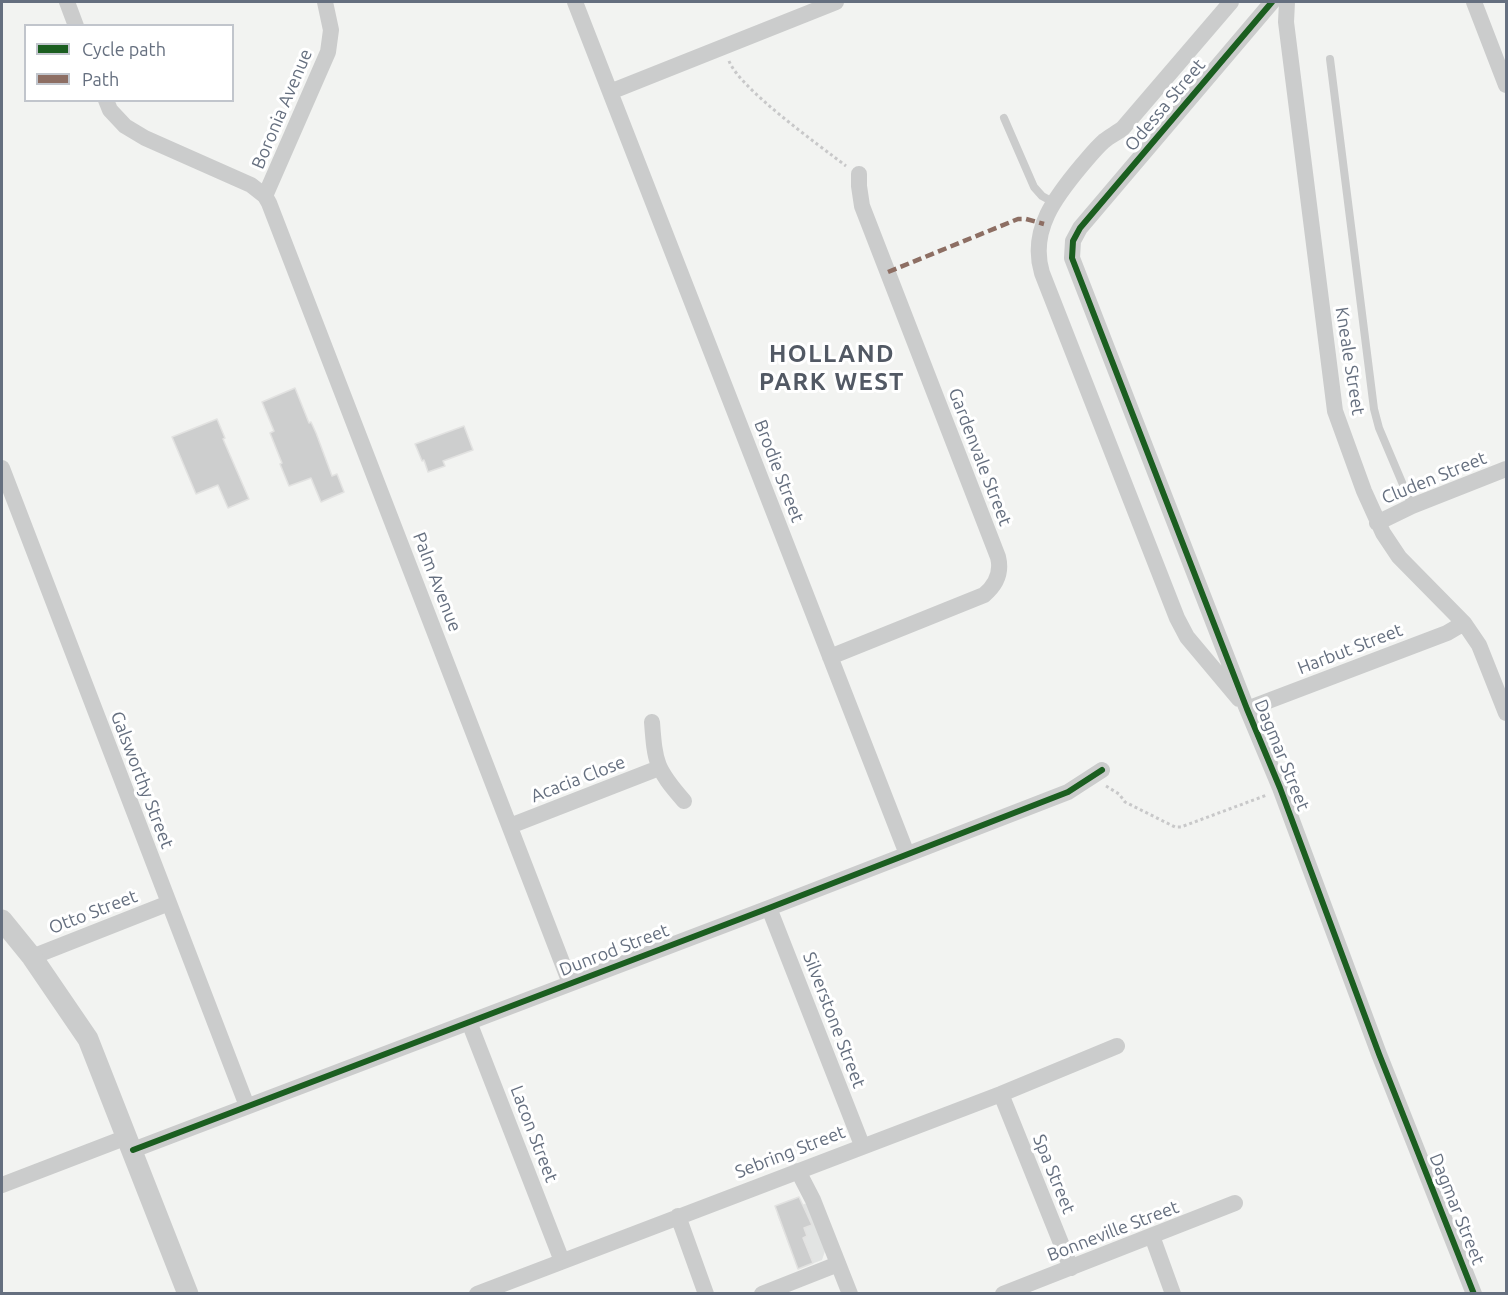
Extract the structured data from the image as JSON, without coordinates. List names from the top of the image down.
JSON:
{
  "streets": {
    "street": [
      "Odessa Street",
      "Boronia Avenue",
      "Kneale Street",
      "Gardenvale Street",
      "Brodie Street",
      "Cluden Street",
      "Palm Avenue",
      "Harbut Street",
      "Dagmar Street",
      "Acacia Close",
      "Galsworthy Street",
      "Otto Street",
      "Dunrod Street",
      "Silverstone Street",
      "Lacon Street",
      "Sebring Street",
      "Spa Street",
      "Bonneville Street"
    ]
  },
  "crossings": [
    ["Odessa Street", "Dagmar Street"],
    ["Boronia Avenue", "Palm Avenue"],
    ["Kneale Street", "Cluden Street"],
    ["Kneale Street", "Harbut Street"],
    ["Gardenvale Street", "Brodie Street"],
    ["Brodie Street", "Dunrod Street"],
    ["Palm Avenue", "Acacia Close"],
    ["Palm Avenue", "Dunrod Street"],
    ["Harbut Street", "Dagmar Street"],
    ["Galsworthy Street", "Otto Street"],
    ["Galsworthy Street", "Dunrod Street"],
    ["Dunrod Street", "Silverstone Street"],
    ["Dunrod Street", "Lacon Street"],
    ["Silverstone Street", "Sebring Street"],
    ["Lacon Street", "Sebring Street"],
    ["Sebring Street", "Spa Street"],
    ["Spa Street", "Bonneville Street"]
  ],
  "districts": ["HOLLAND PARK WEST"],
  "legend": ["Cycle path", "Path"]
}
